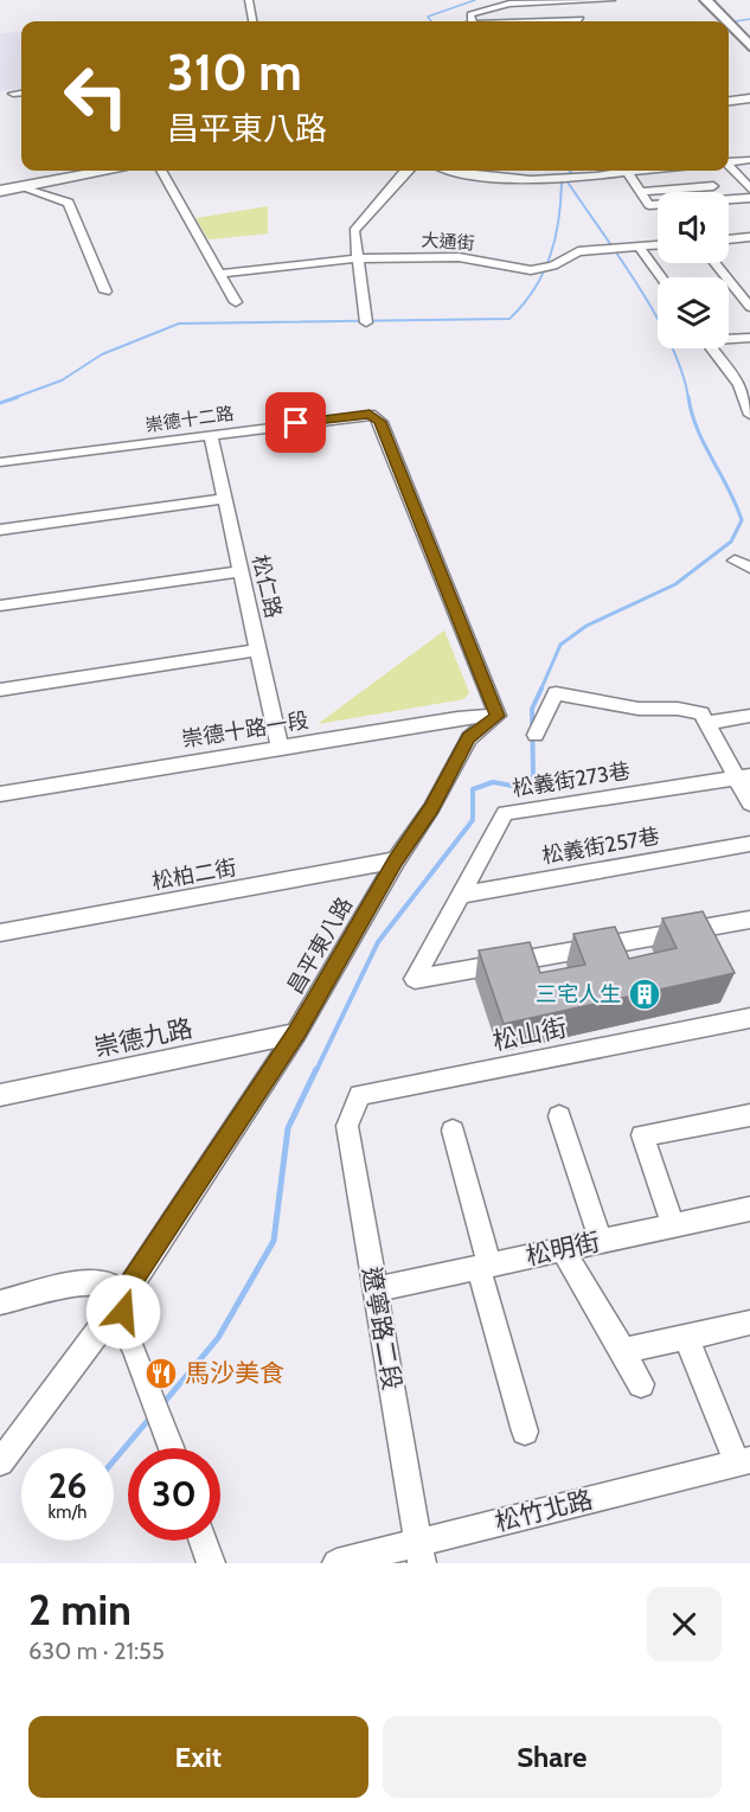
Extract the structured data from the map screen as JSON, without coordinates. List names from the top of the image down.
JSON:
{
  "streets": {
    "street": [
      "大通街",
      "崇德十二路",
      "松仁路",
      "崇德十路一段",
      "松義街273巷",
      "松義街257巷",
      "松柏二街",
      "昌平東八路",
      "松山街",
      "崇德九路",
      "松明街",
      "遼寧路二段",
      "松竹北路"
    ]
  },
  "crossings": [
    ["崇德十二路", "松仁路"],
    ["崇德十二路", "崇德十路一段"],
    ["崇德十二路", "昌平東八路"],
    ["松仁路", "崇德十路一段"],
    ["崇德十路一段", "昌平東八路"],
    ["松義街273巷", "松義街257巷"],
    ["松柏二街", "昌平東八路"],
    ["昌平東八路", "崇德九路"],
    ["松山街", "遼寧路二段"],
    ["松明街", "遼寧路二段"],
    ["遼寧路二段", "松竹北路"]
  ],
  "places": {
    "building": ["三宅人生"],
    "restaurant": ["馬沙美食"]
  },
  "page": {
    "turn": ["310 m", "昌平東八路"],
    "speed": "26 km/h",
    "limit": "30",
    "heading": ["2 min", "630 m · 21:55"],
    "buttons": ["Exit", "Share"]
  }
}
